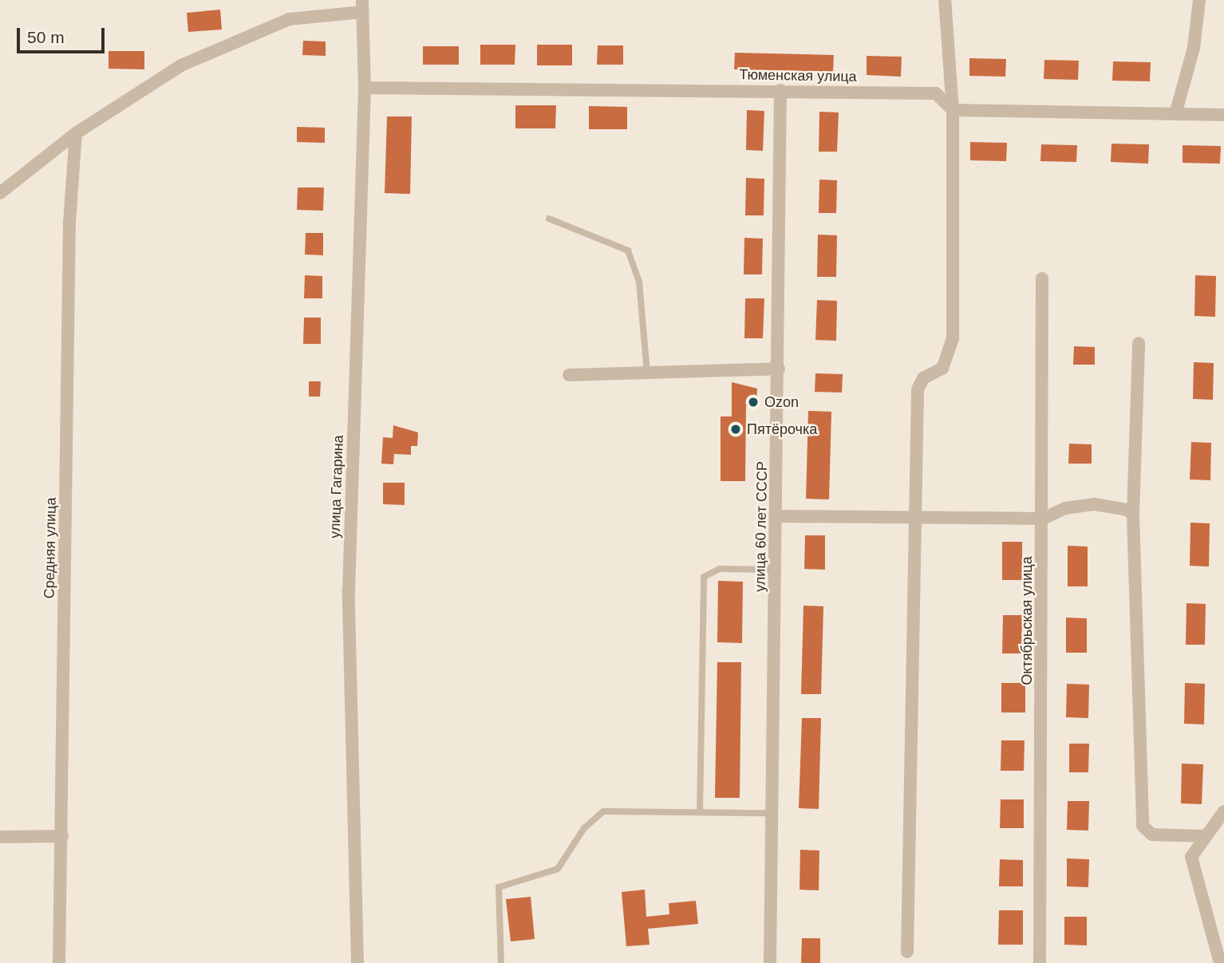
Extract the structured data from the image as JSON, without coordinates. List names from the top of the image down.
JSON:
{
  "streets": {
    "street": [
      "Тюменская улица",
      "улица Гагарина",
      "улица 60 лет СССР",
      "Средняя улица",
      "Октябрьская улица"
    ]
  },
  "crossings": [
    ["Тюменская улица", "улица Гагарина"],
    ["Тюменская улица", "улица 60 лет СССР"]
  ],
  "places": ["Ozon", "Пятёрочка"],
  "scale_bar": "50 m"
}
